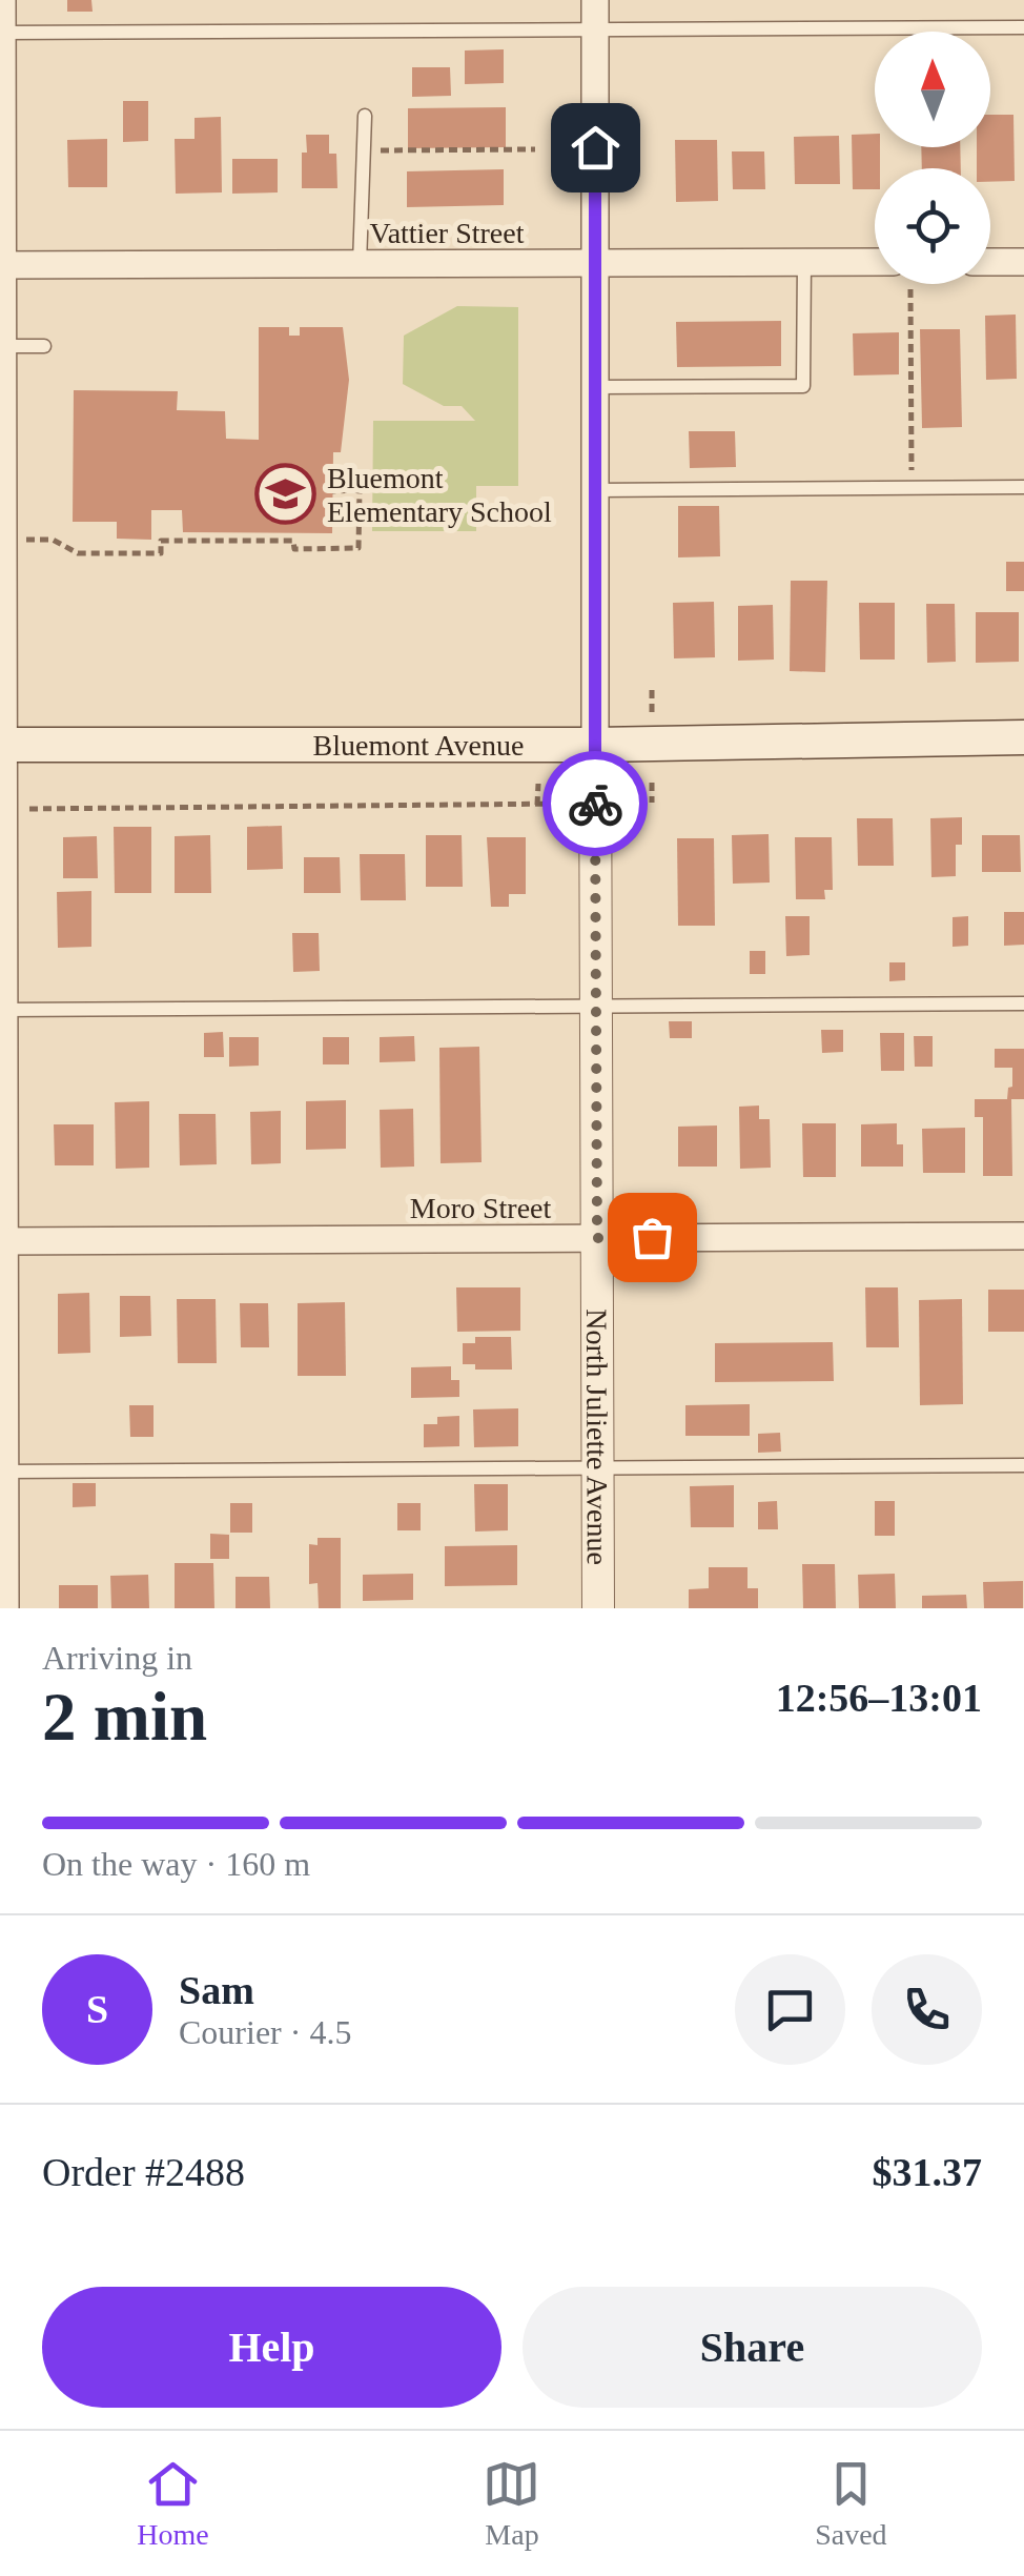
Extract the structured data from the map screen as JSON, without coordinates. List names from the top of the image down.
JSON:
{
  "streets": {
    "main road": ["Bluemont Avenue"],
    "street": ["Vattier Street", "Moro Street", "North Juliette Avenue"]
  },
  "crossings": [
    ["Vattier Street", "North Juliette Avenue"],
    ["Bluemont Avenue", "North Juliette Avenue"],
    ["Moro Street", "North Juliette Avenue"]
  ],
  "places": {
    "school or university": ["Bluemont Elementary School"]
  },
  "north": "top",
  "page": {
    "heading": ["2 min", "Arriving in", "12:56–13:01"],
    "panel": [
      "Sam",
      "Courier · 4.5",
      "Order #2488",
      "$31.37"
    ],
    "bar": "On the way · 160 m",
    "round": "S",
    "buttons": ["Help", "Share"],
    "tabs": ["Home", "Map", "Saved"]
  }
}
